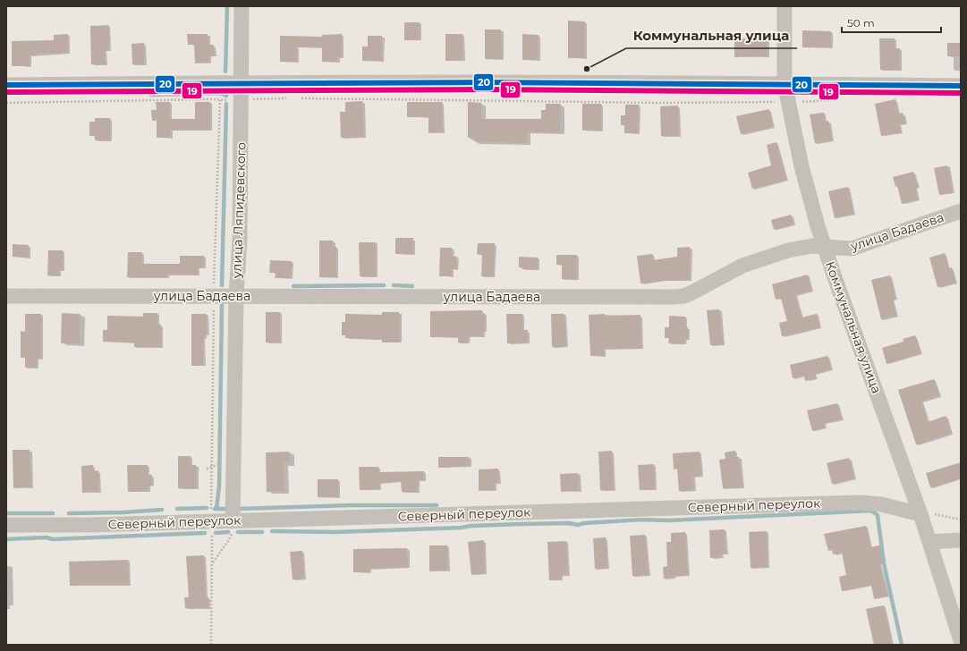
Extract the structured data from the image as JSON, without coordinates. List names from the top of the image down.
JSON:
{
  "streets": {
    "street": [
      "улица Ляпидевского",
      "улица Бадаева",
      "Коммунальная улица",
      "Северный переулок"
    ]
  },
  "crossings": [
    ["улица Ляпидевского", "улица Бадаева"],
    ["улица Ляпидевского", "Северный переулок"],
    ["улица Бадаева", "Коммунальная улица"],
    ["Коммунальная улица", "Северный переулок"]
  ],
  "places": ["Коммунальная улица"],
  "lines": ["transit line 20", "transit line 19"],
  "scale_bar": "50 m"
}
